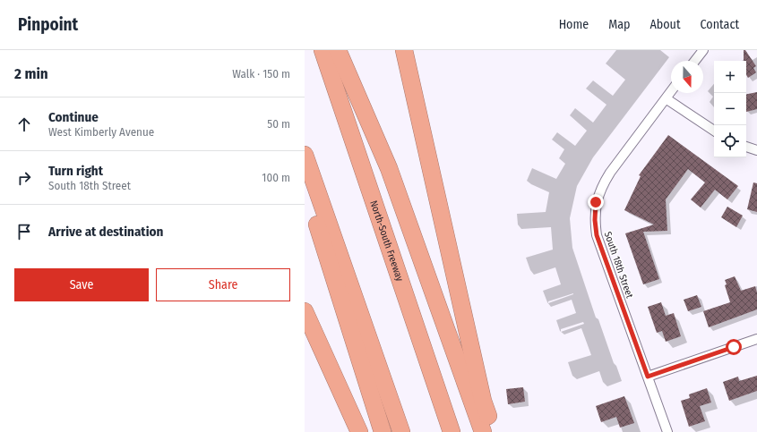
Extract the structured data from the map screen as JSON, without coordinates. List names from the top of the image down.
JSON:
{
  "streets": {
    "highway": ["North-South Freeway"],
    "street": ["South 18th Street"]
  },
  "north": "bottom",
  "page": {
    "header": "Pinpoint",
    "nav": [
      "Home",
      "Map",
      "About",
      "Contact"
    ],
    "heading": ["2 min", "Walk · 150 m"],
    "map_buttons": ["+", "−"],
    "list": [
      ["Continue", "West Kimberly Avenue", "50 m"],
      ["Turn right", "South 18th Street", "100 m"],
      "Arrive at destination"
    ],
    "buttons": ["Save", "Share"]
  }
}
